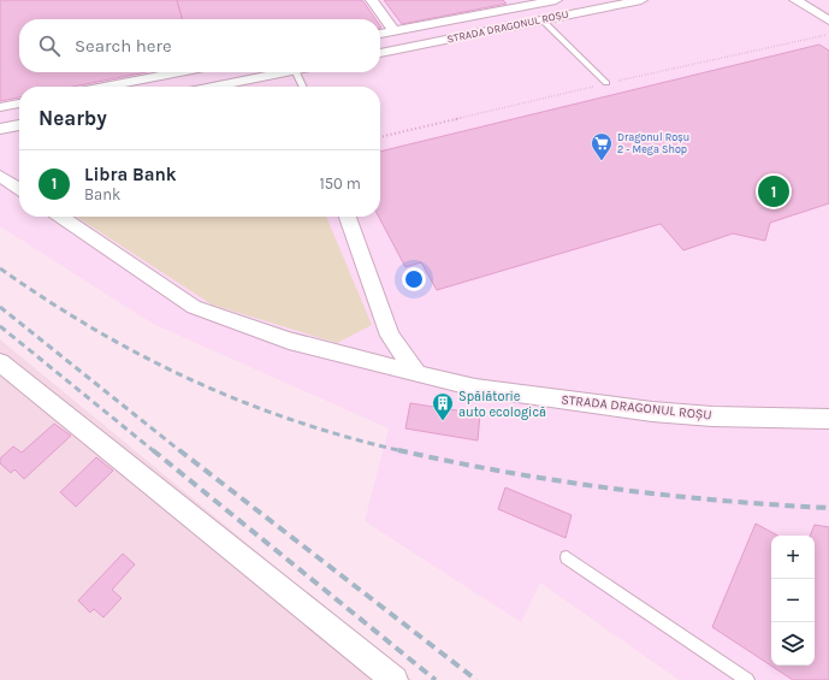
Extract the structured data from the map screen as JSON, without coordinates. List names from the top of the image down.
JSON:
{
  "streets": {
    "street": ["STRADA DRAGONUL ROȘU"]
  },
  "places": {
    "supermarket": ["Dragonul Roșu 2 - Mega Shop"],
    "building": ["Spălătorie auto ecologică"]
  },
  "page": {
    "search": "Search here",
    "heading": "Nearby",
    "list": [
      {
        "mark": "1",
        "name": "Libra Bank",
        "note": "Bank",
        "value": "150 m"
      }
    ],
    "pins": "1",
    "map_buttons": ["+", "−"]
  }
}
